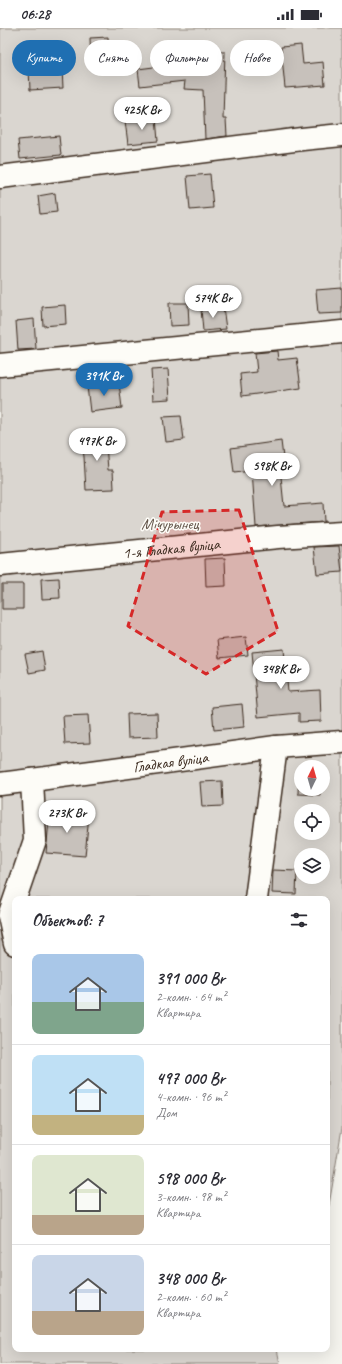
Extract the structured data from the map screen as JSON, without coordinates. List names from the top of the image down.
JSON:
{
  "streets": {
    "lane": ["1-я Гладкая вуліца", "Гладкая вуліца"]
  },
  "parks": ["Мічурынец"],
  "north": "top",
  "page": {
    "status": "06:28",
    "chip": [
      "Купить",
      "Снять",
      "Фильтры",
      "Новое"
    ],
    "price": [
      "425K Br",
      "574K Br",
      "391K Br",
      "497K Br",
      "598K Br",
      "348K Br",
      "273K Br"
    ],
    "heading": "Объектов: 7",
    "list": [
      {
        "name": "391 000 Br",
        "note": "2-комн. · 64 m² · Квартира"
      },
      {
        "name": "497 000 Br",
        "note": "4-комн. · 96 m² · Дом"
      },
      {
        "name": "598 000 Br",
        "note": "3-комн. · 98 m² · Квартира"
      },
      {
        "name": "348 000 Br",
        "note": "2-комн. · 60 m² · Квартира"
      }
    ]
  }
}
